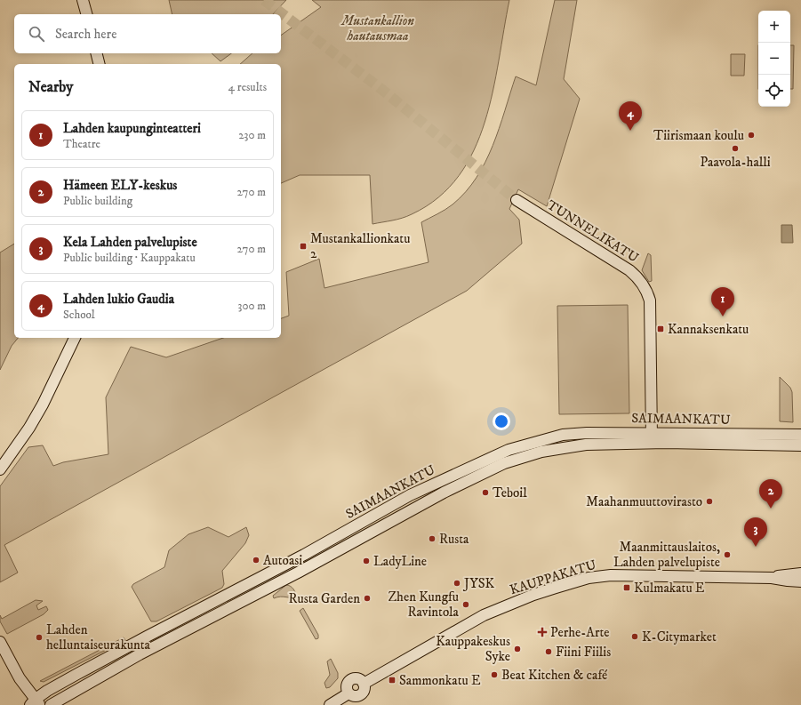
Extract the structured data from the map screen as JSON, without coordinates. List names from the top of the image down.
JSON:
{
  "streets": {
    "main road": ["TUNNELIKATU", "SAIMAANKATU", "KAUPPAKATU"]
  },
  "crossings": [
    ["TUNNELIKATU", "SAIMAANKATU"]
  ],
  "parks": ["Mustankallion hautausmaa"],
  "places": {
    "other": [
      "Tiirismaan koulu",
      "Paavola-halli",
      "Teboil",
      "Maahanmuuttovirasto",
      "Rusta",
      "Maanmittauslaitos, Lahden palvelupiste",
      "Autoasi",
      "LadyLine",
      "JYSK",
      "Rusta Garden",
      "Zhen Kungfu Ravintola",
      "K-Citymarket",
      "Lahden helluntaiseurakunta",
      "Kauppakeskus Syke",
      "Fiini Fiilis",
      "Beat Kitchen & café"
    ],
    "transit": [
      "Mustankallionkatu 2",
      "Kannaksenkatu",
      "Kulmakatu E",
      "Sammonkatu E"
    ],
    "health": ["Perhe-Arte"]
  },
  "page": {
    "map_buttons": ["+", "−"],
    "search": "Search here",
    "heading": ["Nearby", "4 results"],
    "pins": [
      "4",
      "1",
      "2",
      "3"
    ],
    "list": [
      {
        "mark": "1",
        "name": "Lahden kaupunginteatteri",
        "note": "Theatre",
        "value": "230 m"
      },
      {
        "mark": "2",
        "name": "Hämeen ELY-keskus",
        "note": "Public building",
        "value": "270 m"
      },
      {
        "mark": "3",
        "name": "Kela Lahden palvelupiste",
        "note": "Public building · Kauppakatu",
        "value": "270 m"
      },
      {
        "mark": "4",
        "name": "Lahden lukio Gaudia",
        "note": "School",
        "value": "300 m"
      }
    ]
  }
}
